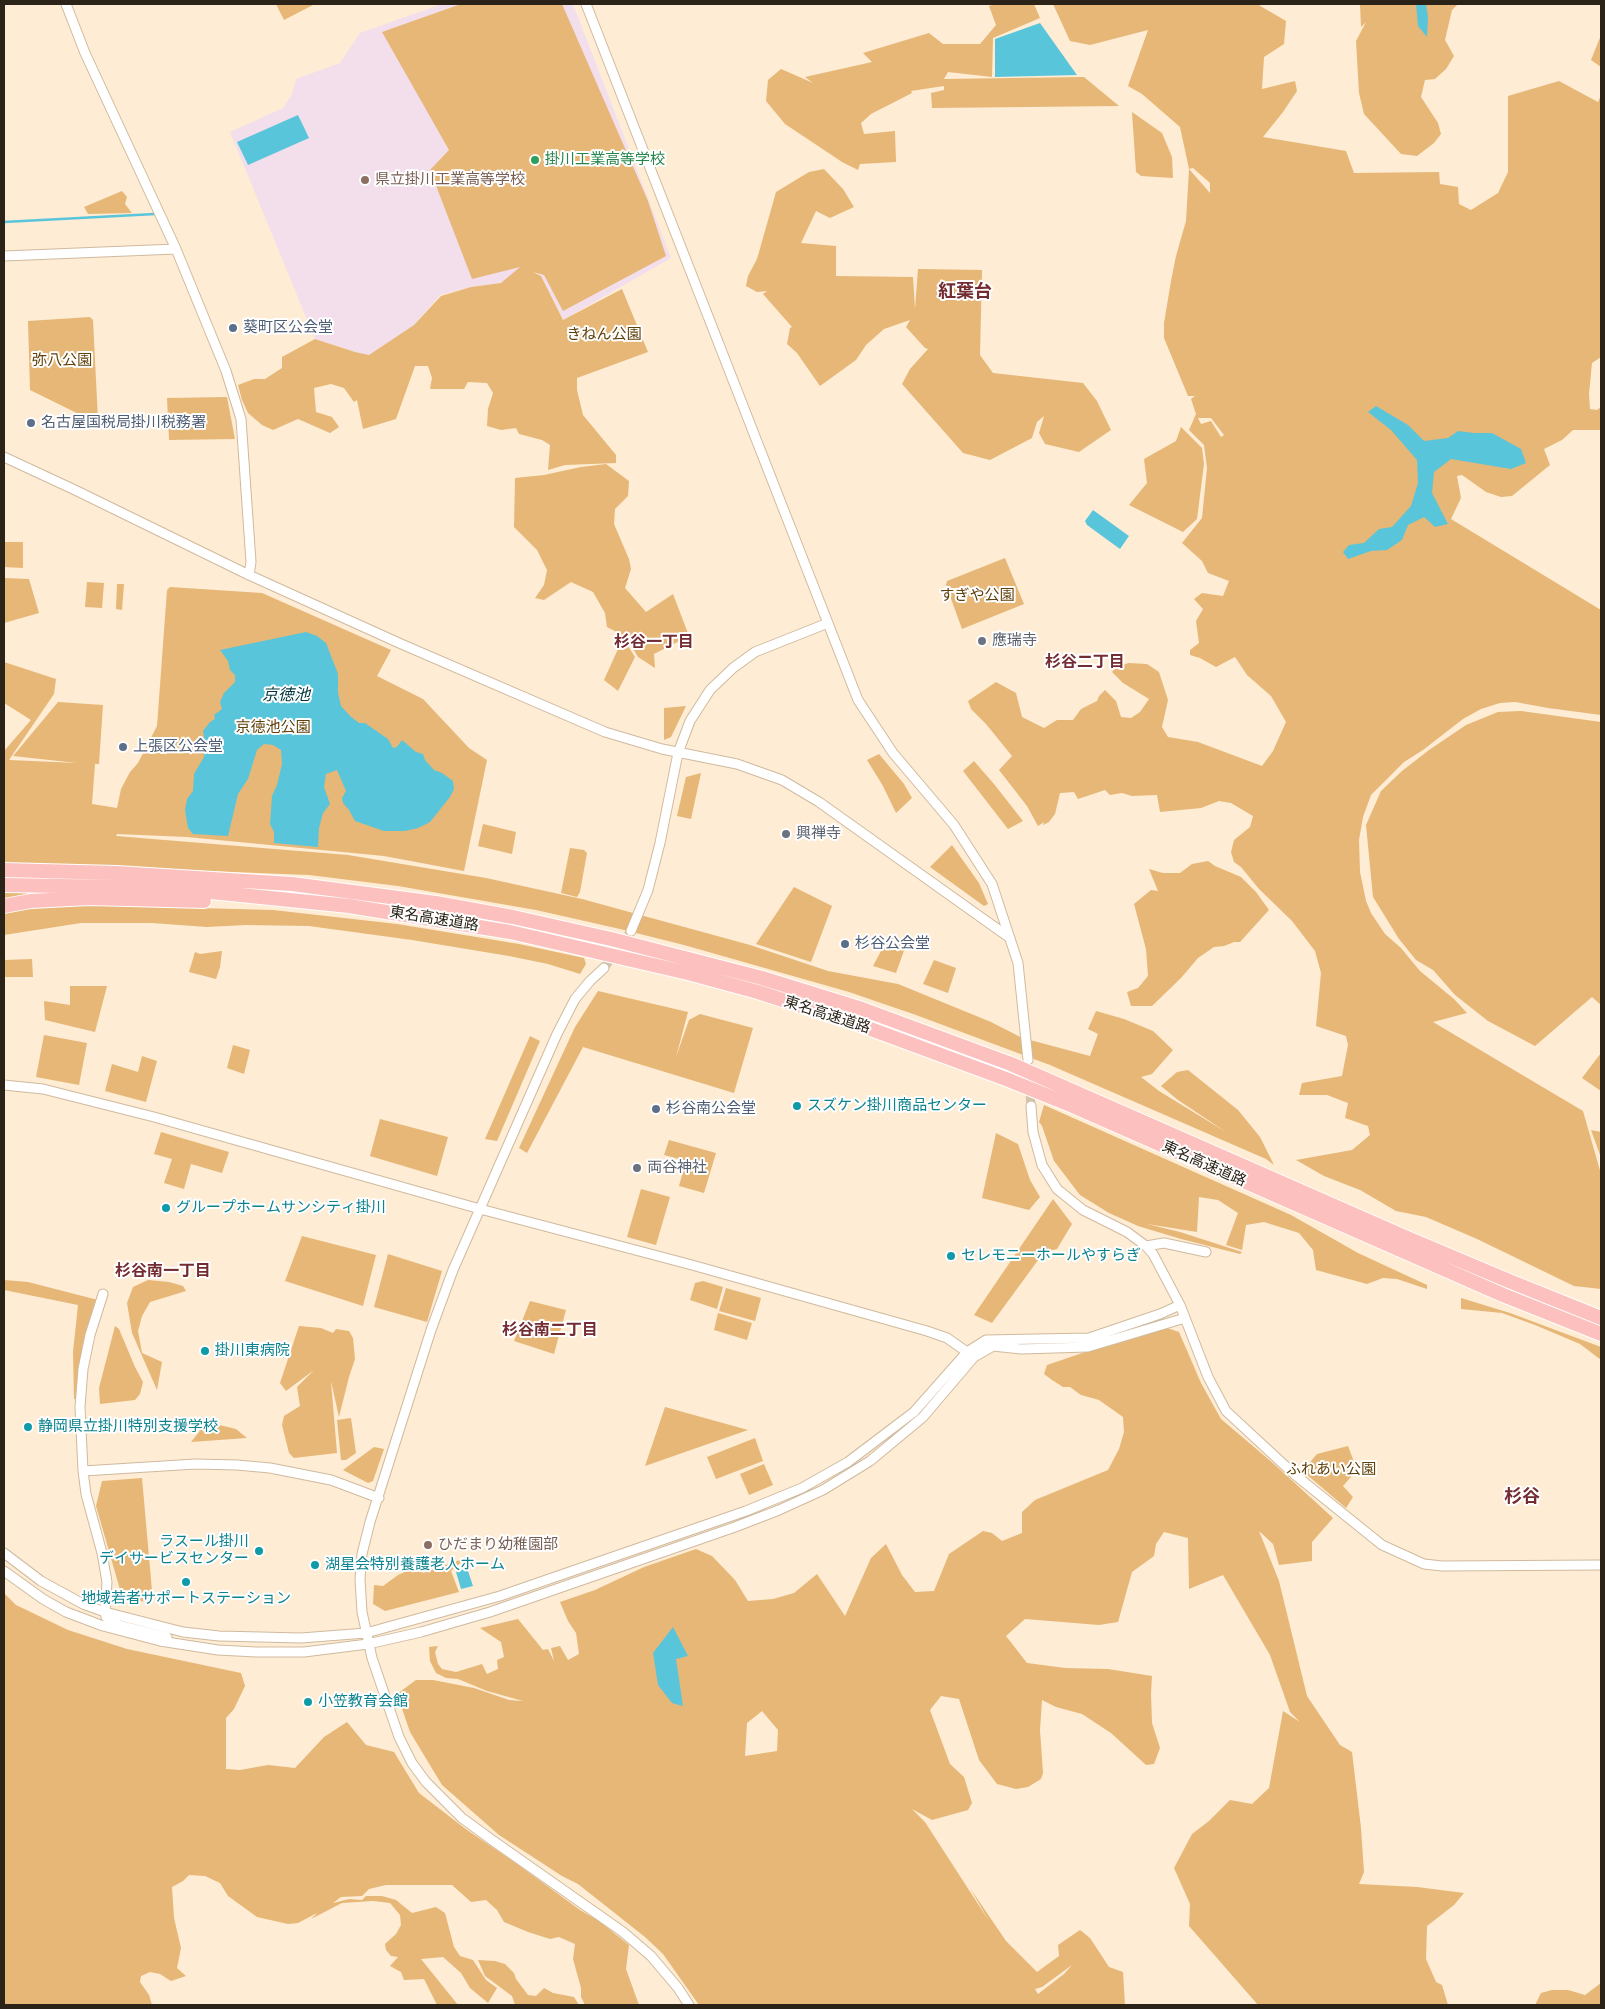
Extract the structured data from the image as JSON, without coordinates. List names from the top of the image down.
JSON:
{
  "streets": {
    "highway": ["東名高速道路"]
  },
  "districts": [
    "紅葉台",
    "杉谷一丁目",
    "杉谷二丁目",
    "杉谷南一丁目",
    "杉谷南二丁目",
    "杉谷"
  ],
  "water": ["京徳池"],
  "parks": [
    "きねん公園",
    "弥八公園",
    "すぎや公園",
    "京徳池公園",
    "ふれあい公園"
  ],
  "places": [
    "掛川工業高等学校",
    "県立掛川工業高等学校",
    "葵町区公会堂",
    "名古屋国税局掛川税務署",
    "應瑞寺",
    "上張区公会堂",
    "興禅寺",
    "杉谷公会堂",
    "スズケン掛川商品センター",
    "杉谷南公会堂",
    "両谷神社",
    "グループホームサンシティ掛川",
    "セレモニーホールやすらぎ",
    "掛川東病院",
    "静岡県立掛川特別支援学校",
    "ひだまり幼稚園部",
    "ラスール掛川 デイサービスセンター",
    "湖星会特別養護老人ホーム",
    "地域若者サポートステーション",
    "小笠教育会館"
  ]
}
